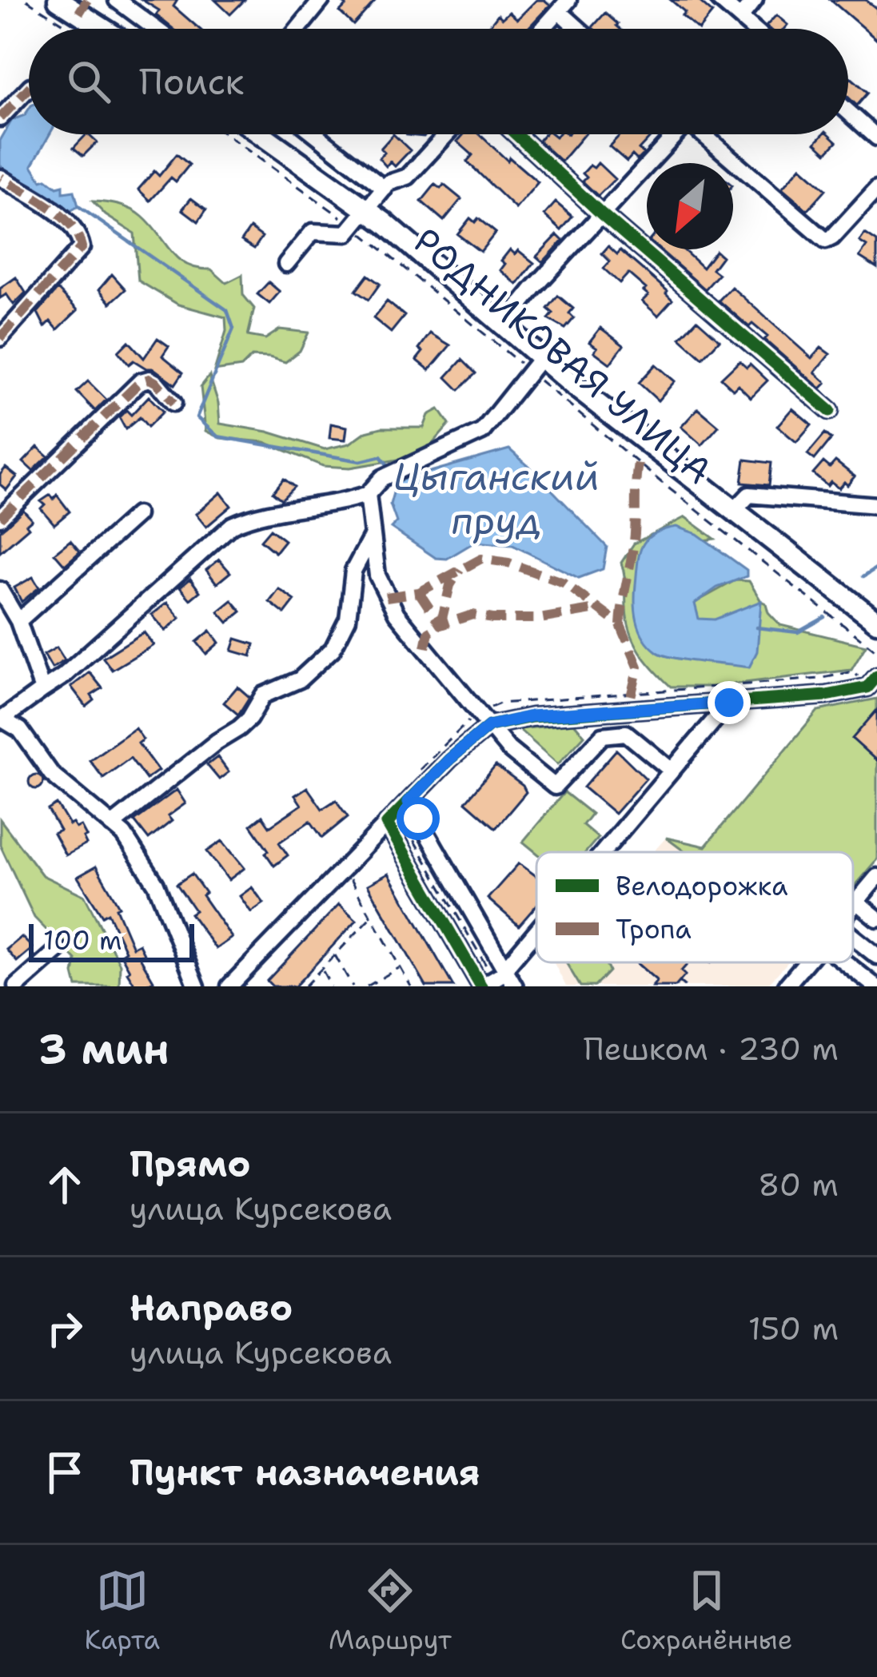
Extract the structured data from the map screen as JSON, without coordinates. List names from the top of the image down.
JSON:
{
  "streets": {
    "main road": ["РОДНИКОВАЯ УЛИЦА"]
  },
  "water": ["Цыганский пруд"],
  "legend": ["Велодорожка", "Тропа"],
  "scale_bar": "100 m",
  "north": "bottom left",
  "page": {
    "search": "Поиск",
    "scale": "100 m",
    "heading": ["3 мин", "Пешком · 230 m"],
    "list": [
      ["Прямо", "улица Курсекова", "80 m"],
      ["Направо", "улица Курсекова", "150 m"],
      "Пункт назначения"
    ],
    "nav": ["Карта", "Маршрут", "Сохранённые"]
  }
}
